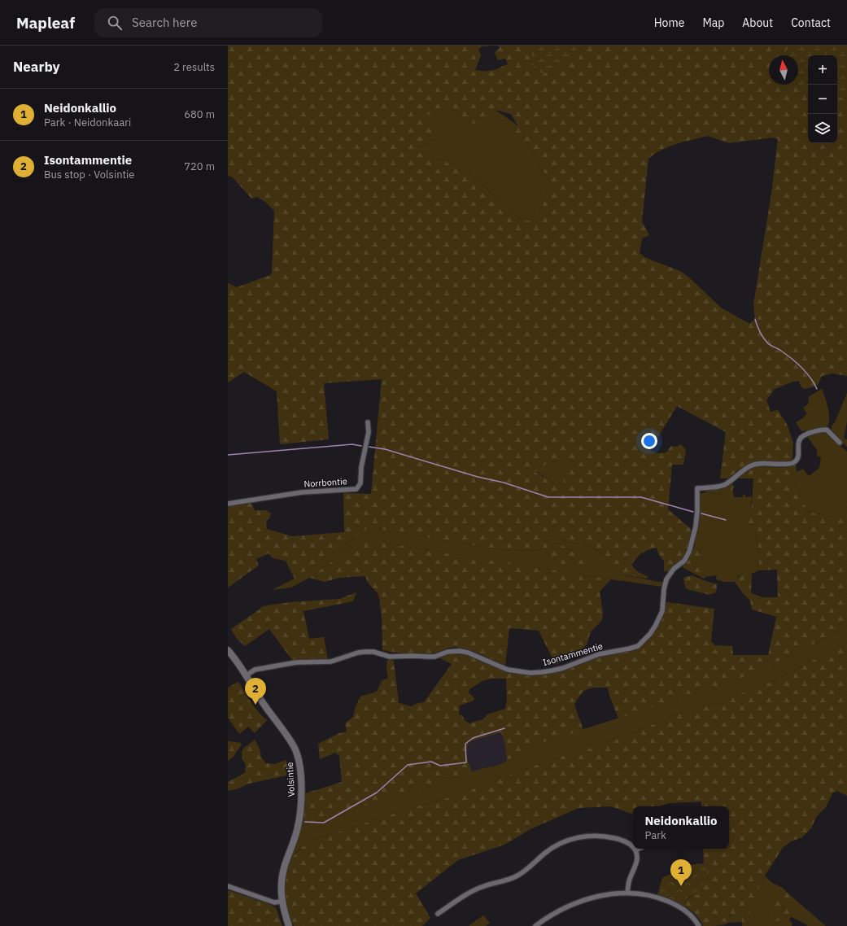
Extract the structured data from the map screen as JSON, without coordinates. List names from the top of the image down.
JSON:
{
  "streets": {
    "street": ["Norrbontie", "Isontammentie", "Volsintie"]
  },
  "crossings": [
    ["Isontammentie", "Volsintie"]
  ],
  "north": "top",
  "page": {
    "header": "Mapleaf",
    "search": "Search here",
    "nav": [
      "Home",
      "Map",
      "About",
      "Contact"
    ],
    "heading": ["Nearby", "2 results"],
    "map_buttons": ["+", "−"],
    "list": [
      {
        "mark": "1",
        "name": "Neidonkallio",
        "note": "Park · Neidonkaari",
        "value": "680 m"
      },
      {
        "mark": "2",
        "name": "Isontammentie",
        "note": "Bus stop · Volsintie",
        "value": "720 m"
      }
    ],
    "pins": ["2", "1"],
    "popup": ["Neidonkallio", "Park"]
  }
}
